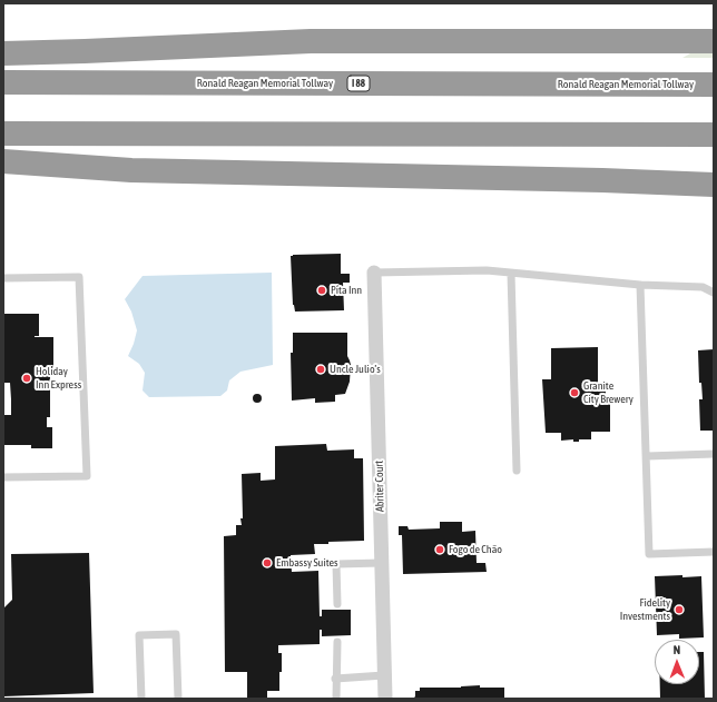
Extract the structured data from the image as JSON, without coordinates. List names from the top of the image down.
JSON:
{
  "streets": {
    "highway": ["Ronald Reagan Memorial Tollway", "I 88"],
    "street": ["Abriter Court"]
  },
  "places": [
    "Pita Inn",
    "Uncle Julio’s",
    "Holiday Inn Express",
    "Granite City Brewery",
    "Fogo de Chão",
    "Embassy Suites",
    "Fidelity Investments"
  ],
  "north": "top"
}
